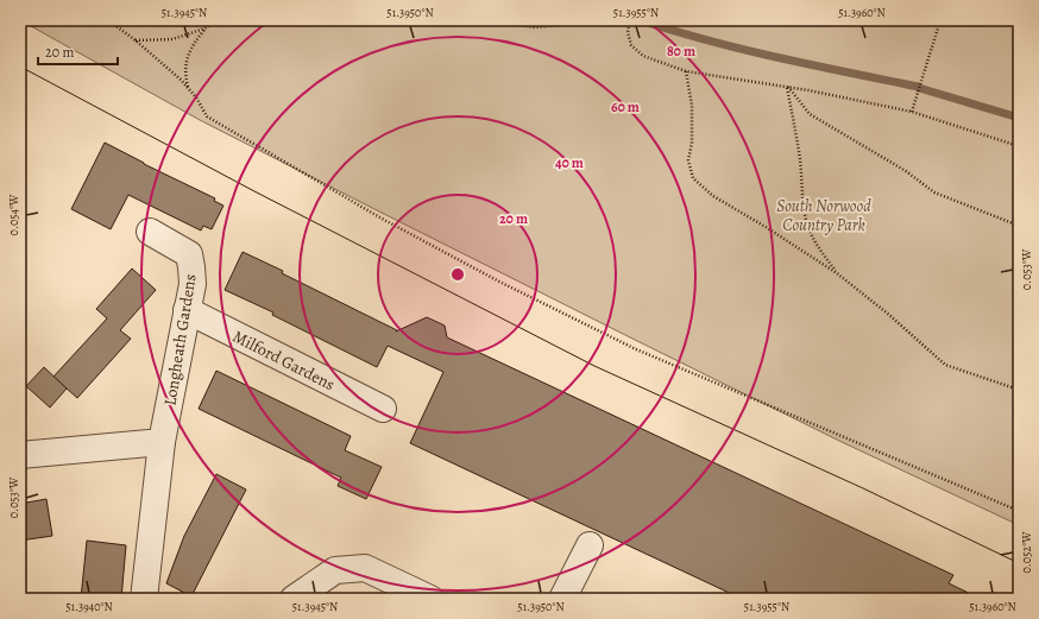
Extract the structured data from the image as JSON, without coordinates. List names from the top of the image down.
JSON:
{
  "streets": {
    "street": ["Longheath Gardens", "Milford Gardens"]
  },
  "crossings": [
    ["Longheath Gardens", "Milford Gardens"]
  ],
  "parks": ["South Norwood Country Park"],
  "scale_bar": "20 m",
  "coordinates": [
    "51.3945°N",
    "51.3950°N",
    "51.3955°N",
    "51.3960°N",
    "0.054°W",
    "0.053°W",
    "0.052°W",
    "51.3940°N"
  ],
  "rings": [
    "80 m",
    "60 m",
    "40 m",
    "20 m"
  ]
}
